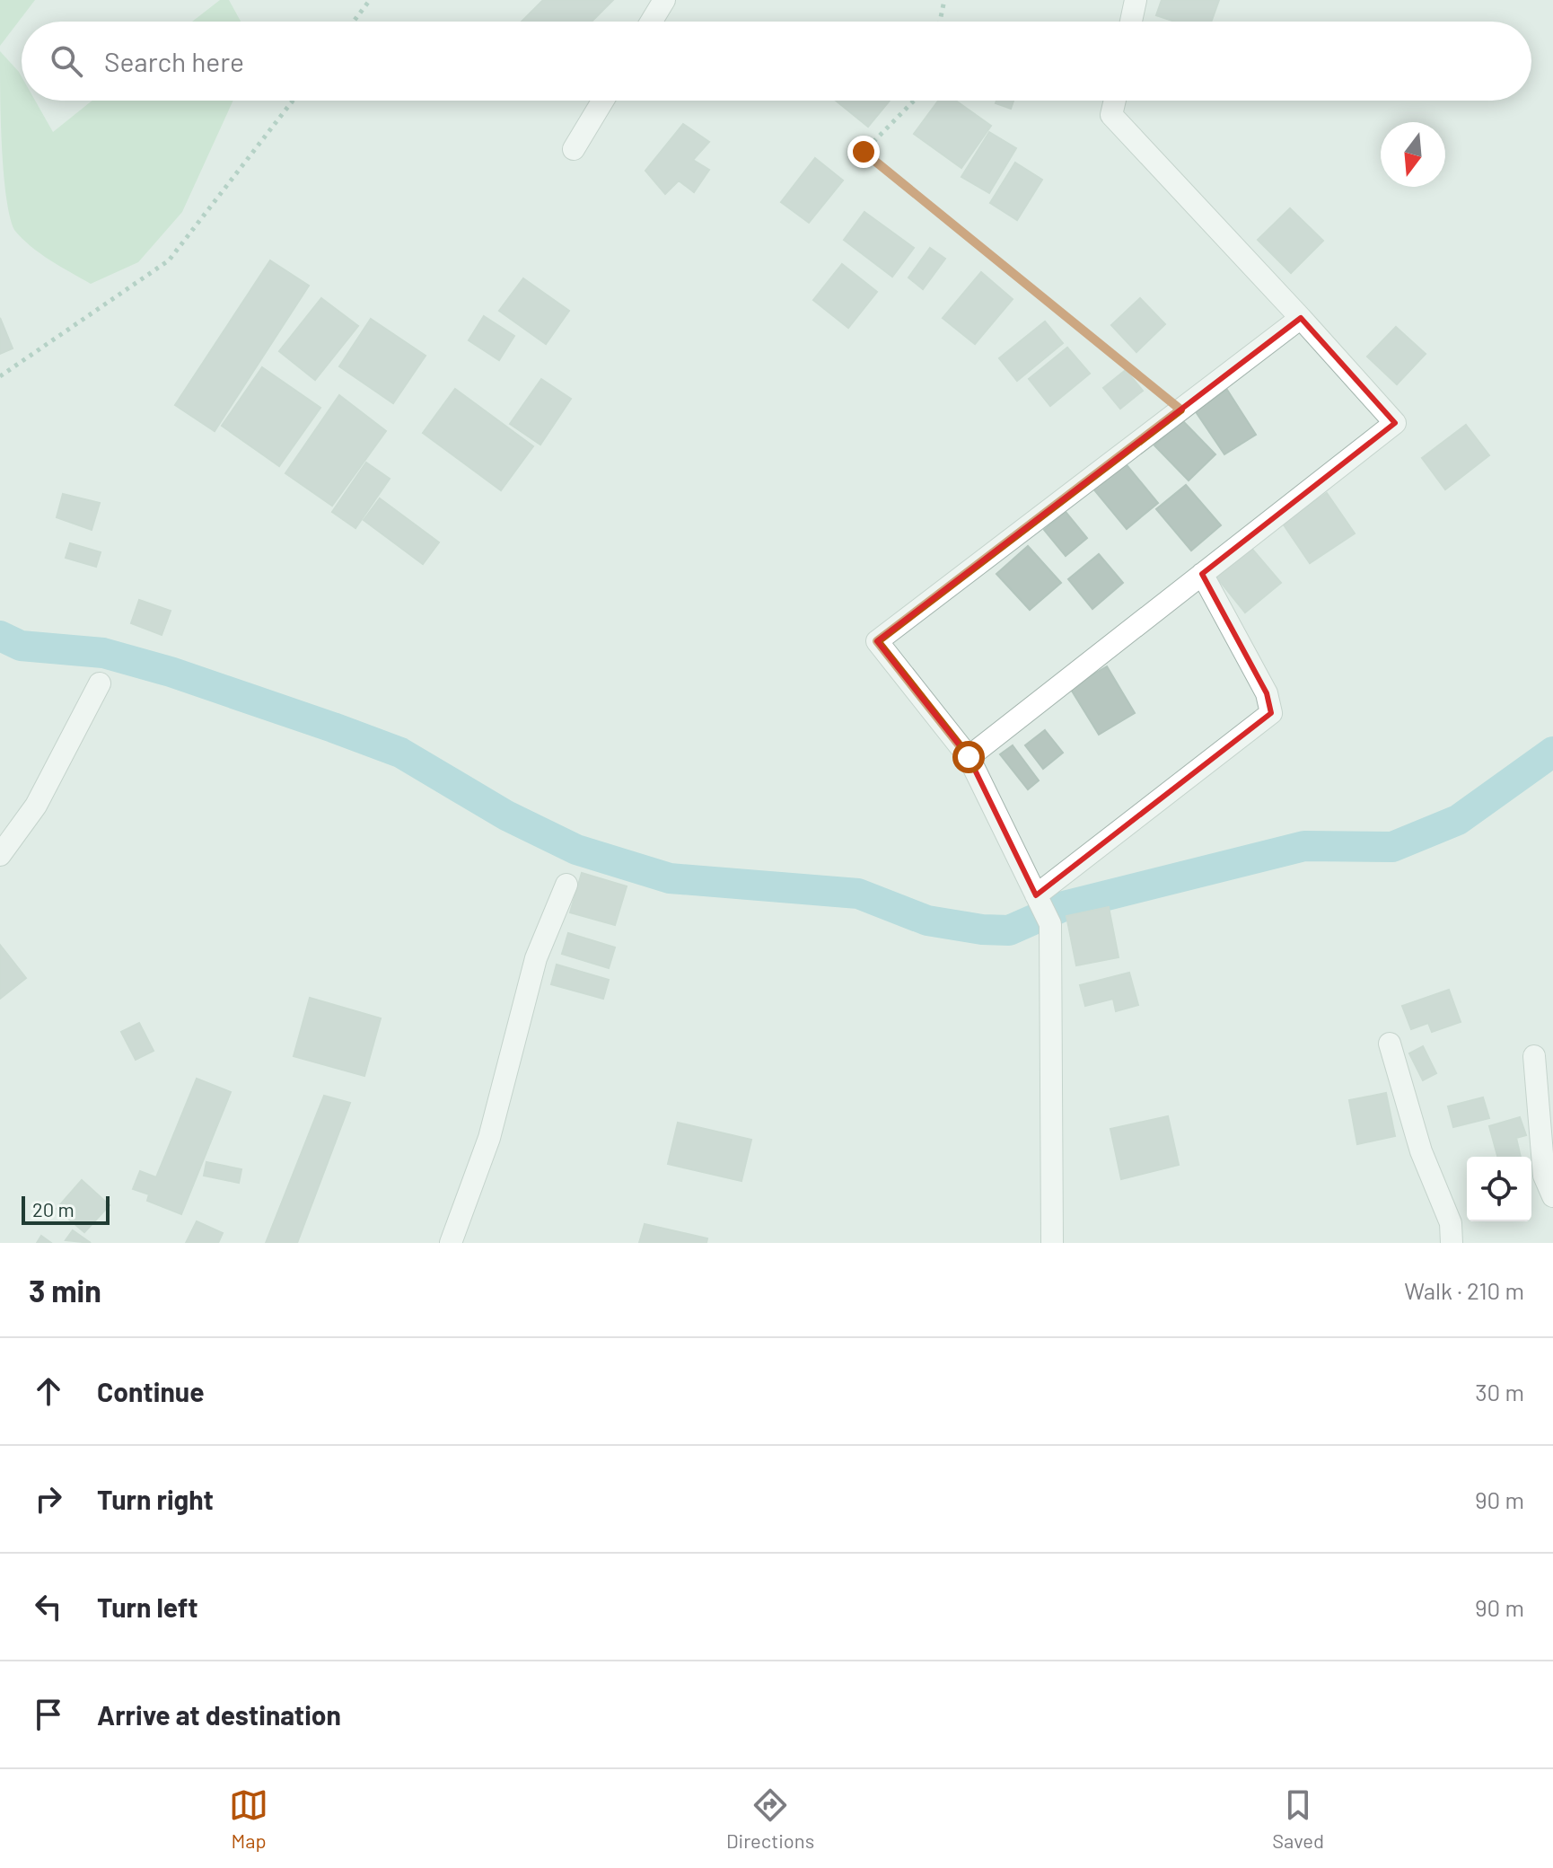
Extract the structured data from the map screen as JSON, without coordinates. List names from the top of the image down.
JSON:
{
  "scale_bar": "20 m",
  "north": "bottom",
  "page": {
    "search": "Search here",
    "scale": "20 m",
    "heading": ["3 min", "Walk · 210 m"],
    "list": [
      ["Continue", "30 m"],
      ["Turn right", "90 m"],
      ["Turn left", "90 m"],
      "Arrive at destination"
    ],
    "nav": ["Map", "Directions", "Saved"]
  }
}
